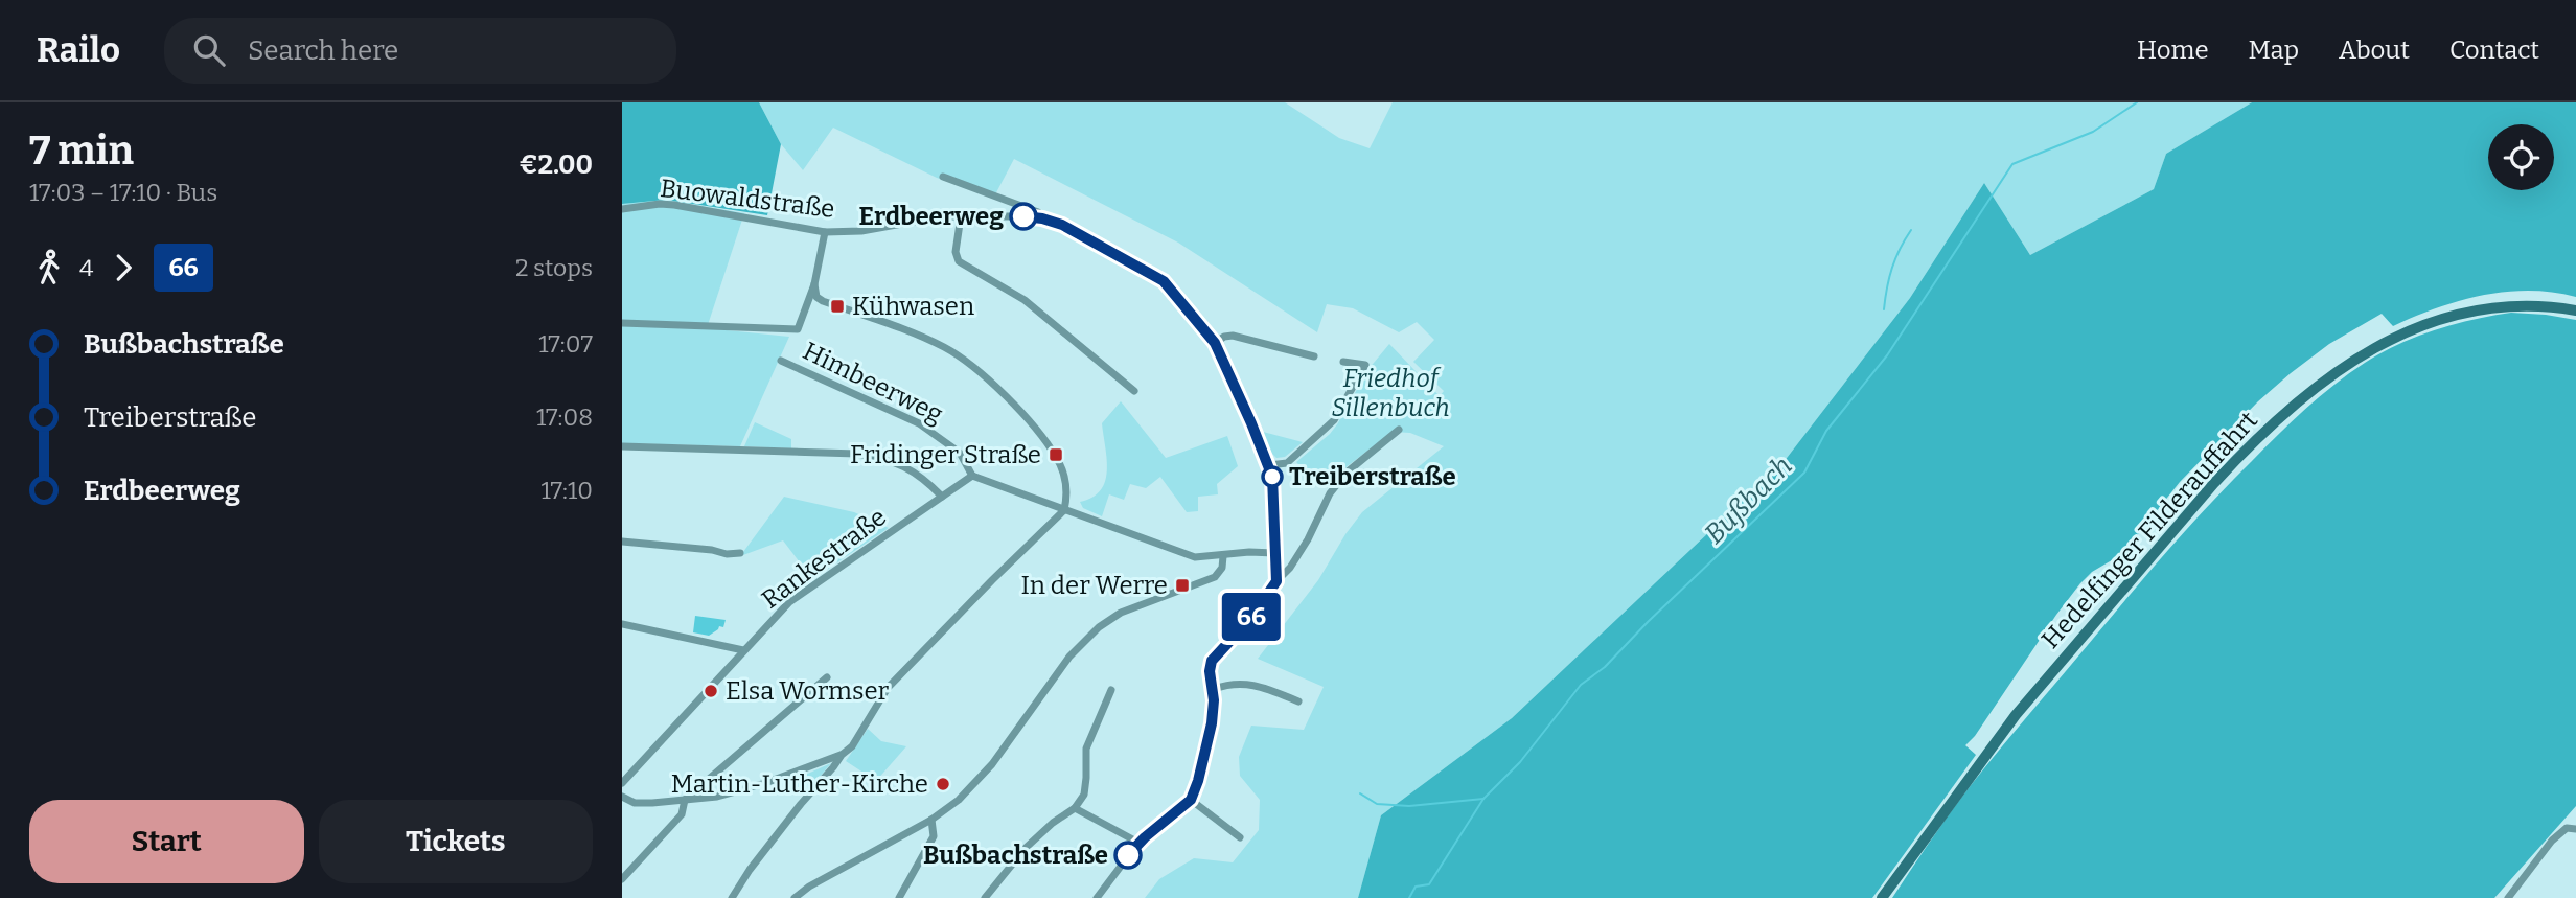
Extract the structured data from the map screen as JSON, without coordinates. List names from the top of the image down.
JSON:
{
  "streets": {
    "main road": ["Hedelfinger Filderauffahrt"],
    "street": ["Buowaldstraße", "Himbeerweg", "Rankestraße"]
  },
  "crossings": [
    ["Himbeerweg", "Rankestraße"]
  ],
  "water": ["Bußbach"],
  "parks": ["Friedhof Sillenbuch"],
  "places": {
    "other": [
      "Erdbeerweg",
      "Treiberstraße",
      "Elsa Wormser",
      "Martin-Luther-Kirche",
      "Bußbachstraße"
    ],
    "transit": ["Kühwasen", "Fridinger Straße", "In der Werre"]
  },
  "lines": ["bus line 66"],
  "page": {
    "header": "Railo",
    "search": "Search here",
    "nav": [
      "Home",
      "Map",
      "About",
      "Contact"
    ],
    "heading": ["7 min", "17:03 – 17:10 · Bus", "€2.00"],
    "on_map": "66",
    "legs": ["4", "66", "2 stops"],
    "list": [
      {
        "name": "Bußbachstraße",
        "value": "17:07"
      },
      {
        "name": "Treiberstraße",
        "value": "17:08"
      },
      {
        "name": "Erdbeerweg",
        "value": "17:10"
      }
    ],
    "buttons": ["Start", "Tickets"]
  }
}
